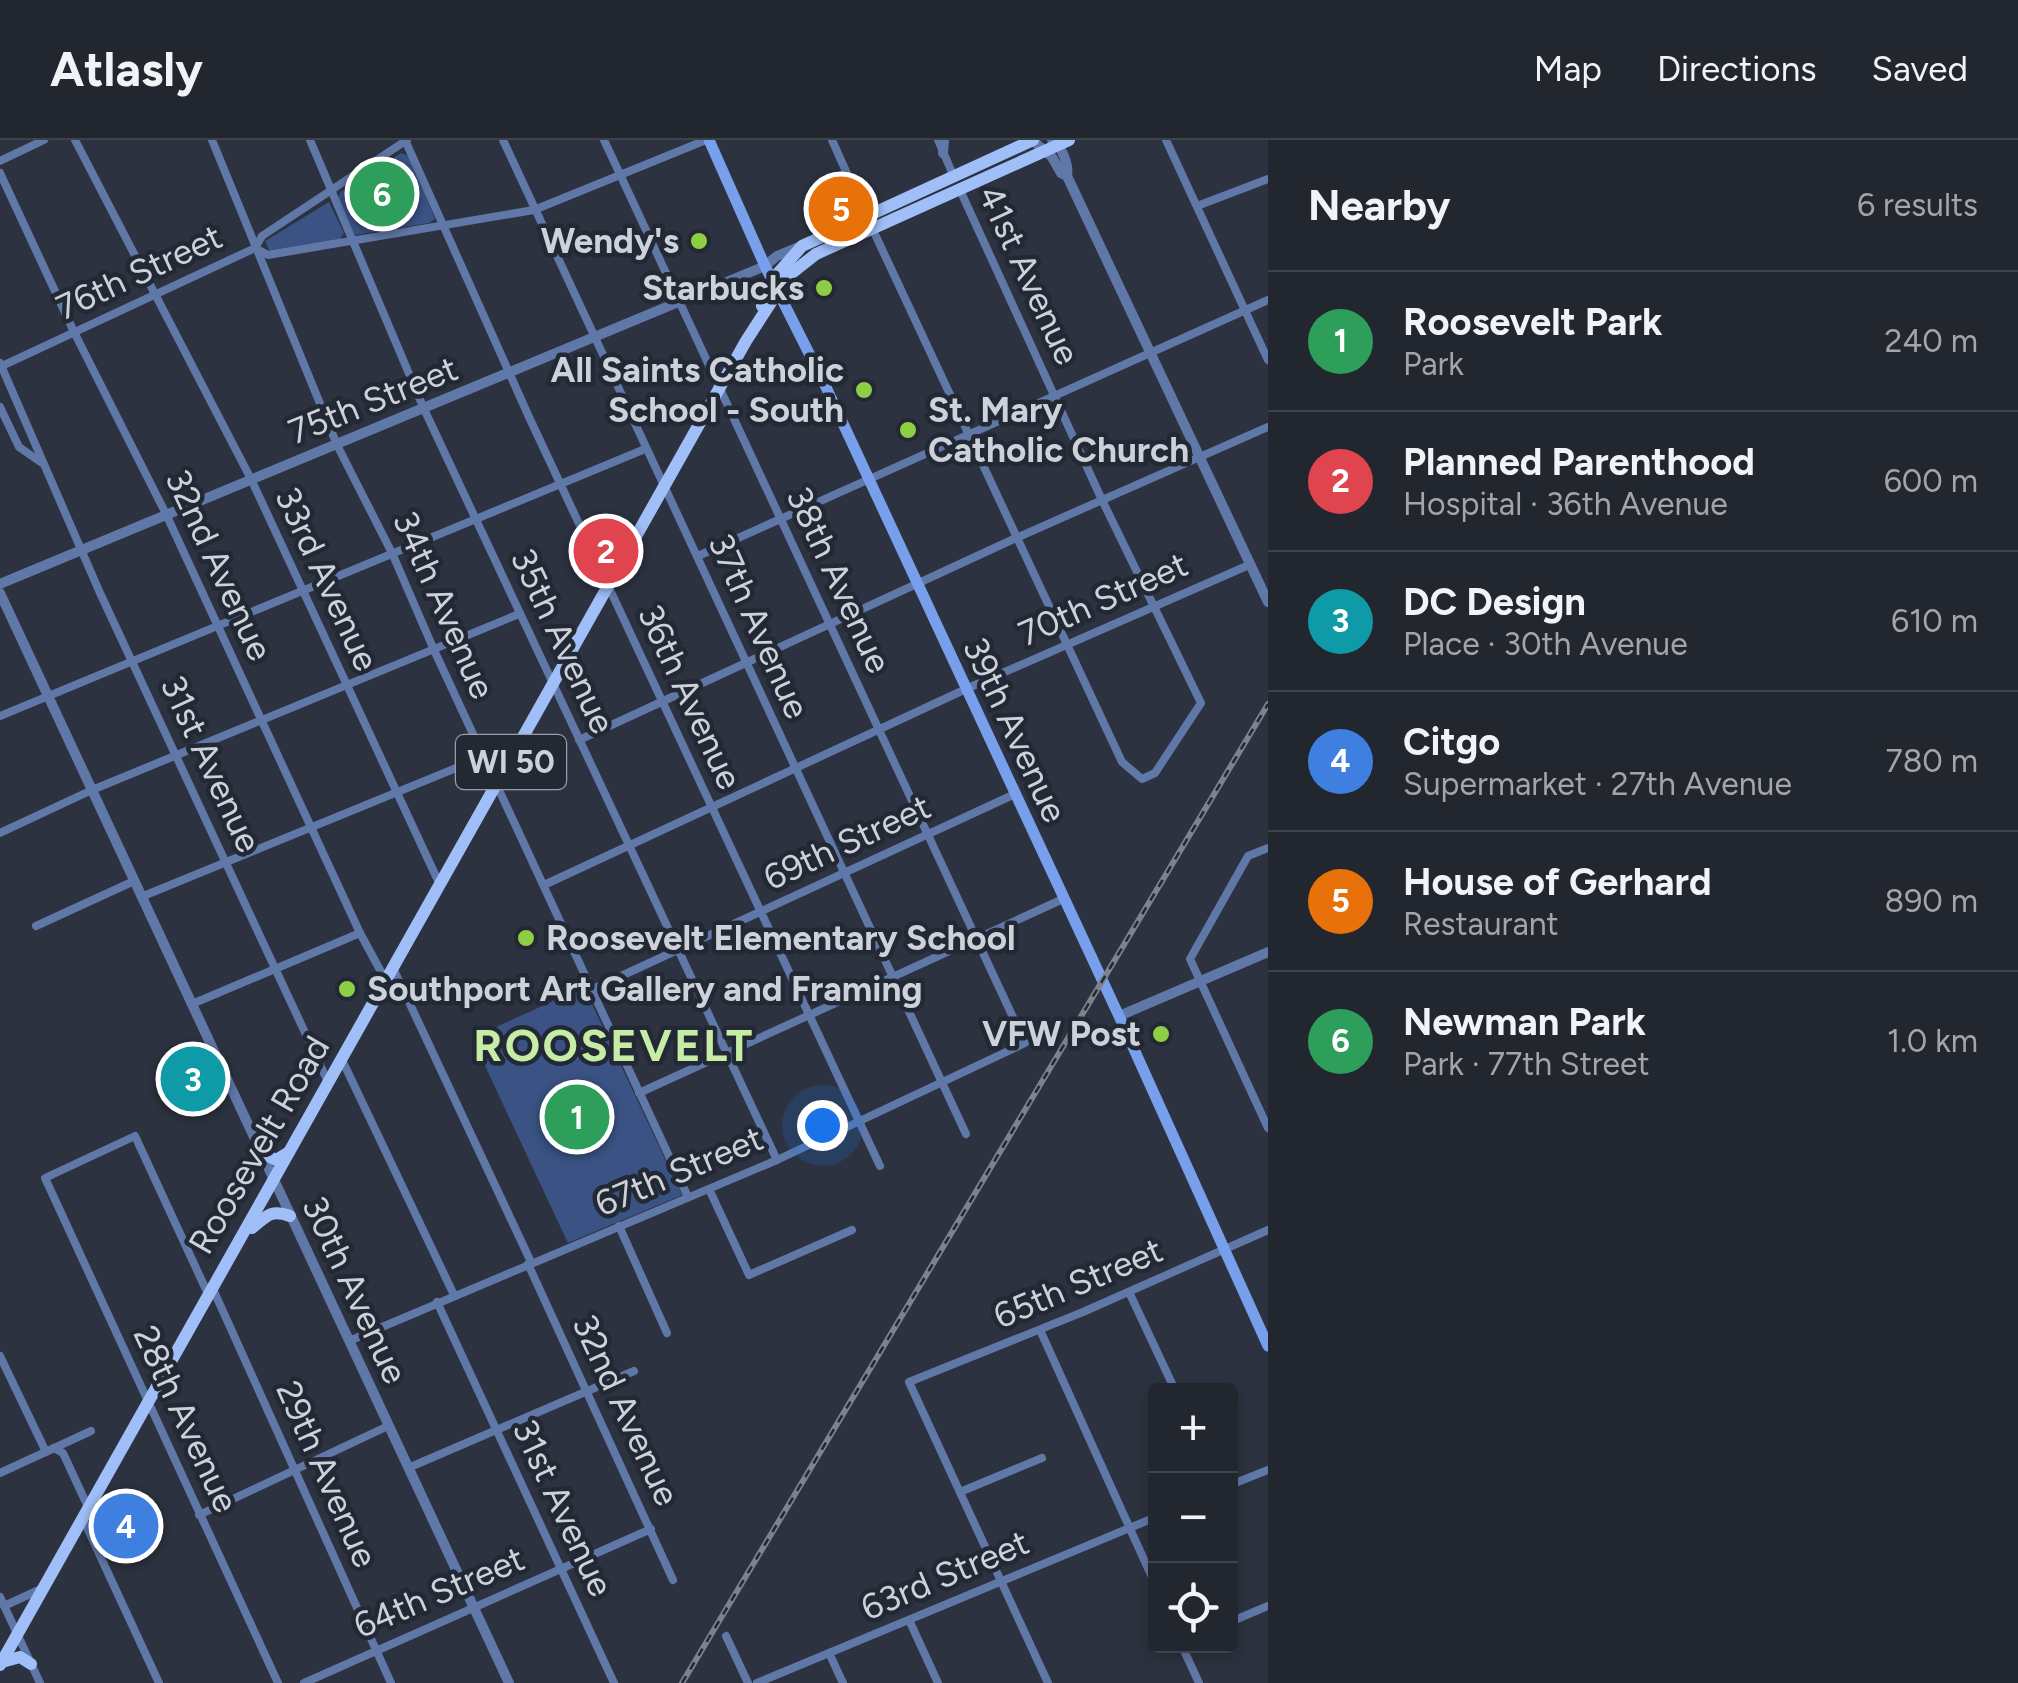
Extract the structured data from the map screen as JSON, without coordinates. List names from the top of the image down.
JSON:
{
  "streets": {
    "main road": ["39th Avenue", "WI 50", "Roosevelt Road"],
    "street": [
      "76th Street",
      "41st Avenue",
      "75th Street",
      "32nd Avenue",
      "33rd Avenue",
      "38th Avenue",
      "70th Street",
      "34th Avenue",
      "37th Avenue",
      "35th Avenue",
      "36th Avenue",
      "31st Avenue",
      "69th Street",
      "67th Street",
      "65th Street",
      "30th Avenue",
      "28th Avenue",
      "29th Avenue",
      "63rd Street",
      "64th Street"
    ]
  },
  "crossings": [
    ["76th Street", "32nd Avenue"],
    ["76th Street", "33rd Avenue"],
    ["76th Street", "38th Avenue"],
    ["76th Street", "34th Avenue"],
    ["76th Street", "37th Avenue"],
    ["76th Street", "35th Avenue"],
    ["76th Street", "36th Avenue"],
    ["76th Street", "39th Avenue"],
    ["76th Street", "31st Avenue"],
    ["41st Avenue", "70th Street"],
    ["41st Avenue", "WI 50"],
    ["75th Street", "32nd Avenue"],
    ["75th Street", "33rd Avenue"],
    ["75th Street", "38th Avenue"],
    ["75th Street", "34th Avenue"],
    ["75th Street", "37th Avenue"],
    ["75th Street", "35th Avenue"],
    ["75th Street", "36th Avenue"],
    ["75th Street", "39th Avenue"],
    ["75th Street", "WI 50"],
    ["75th Street", "31st Avenue"],
    ["32nd Avenue", "Roosevelt Road"],
    ["32nd Avenue", "67th Street"],
    ["32nd Avenue", "64th Street"],
    ["33rd Avenue", "Roosevelt Road"],
    ["38th Avenue", "70th Street"],
    ["38th Avenue", "69th Street"],
    ["38th Avenue", "Roosevelt Road"],
    ["38th Avenue", "67th Street"],
    ["70th Street", "34th Avenue"],
    ["70th Street", "37th Avenue"],
    ["70th Street", "35th Avenue"],
    ["70th Street", "36th Avenue"],
    ["70th Street", "39th Avenue"],
    ["34th Avenue", "69th Street"],
    ["34th Avenue", "Roosevelt Road"],
    ["34th Avenue", "67th Street"],
    ["37th Avenue", "69th Street"],
    ["37th Avenue", "Roosevelt Road"],
    ["37th Avenue", "67th Street"],
    ["35th Avenue", "69th Street"],
    ["35th Avenue", "Roosevelt Road"],
    ["35th Avenue", "67th Street"],
    ["36th Avenue", "69th Street"],
    ["36th Avenue", "Roosevelt Road"],
    ["36th Avenue", "67th Street"],
    ["39th Avenue", "WI 50"],
    ["39th Avenue", "69th Street"],
    ["39th Avenue", "Roosevelt Road"],
    ["39th Avenue", "65th Street"],
    ["WI 50", "Roosevelt Road"],
    ["31st Avenue", "Roosevelt Road"],
    ["31st Avenue", "67th Street"],
    ["31st Avenue", "64th Street"],
    ["Roosevelt Road", "30th Avenue"],
    ["Roosevelt Road", "28th Avenue"],
    ["Roosevelt Road", "29th Avenue"],
    ["67th Street", "30th Avenue"],
    ["30th Avenue", "64th Street"],
    ["28th Avenue", "29th Avenue"],
    ["29th Avenue", "64th Street"]
  ],
  "districts": ["ROOSEVELT"],
  "places": [
    "Wendy's",
    "Starbucks",
    "All Saints Catholic School - South",
    "St. Mary Catholic Church",
    "Roosevelt Elementary School",
    "Southport Art Gallery and Framing",
    "VFW Post"
  ],
  "page": {
    "header": "Atlasly",
    "nav": ["Map", "Directions", "Saved"],
    "heading": ["Nearby", "6 results"],
    "pins": [
      "6",
      "5",
      "2",
      "3",
      "1",
      "4"
    ],
    "list": [
      {
        "mark": "1",
        "name": "Roosevelt Park",
        "note": "Park",
        "value": "240 m"
      },
      {
        "mark": "2",
        "name": "Planned Parenthood",
        "note": "Hospital · 36th Avenue",
        "value": "600 m"
      },
      {
        "mark": "3",
        "name": "DC Design",
        "note": "Place · 30th Avenue",
        "value": "610 m"
      },
      {
        "mark": "4",
        "name": "Citgo",
        "note": "Supermarket · 27th Avenue",
        "value": "780 m"
      },
      {
        "mark": "5",
        "name": "House of Gerhard",
        "note": "Restaurant",
        "value": "890 m"
      },
      {
        "mark": "6",
        "name": "Newman Park",
        "note": "Park · 77th Street",
        "value": "1.0 km"
      }
    ],
    "map_buttons": ["+", "−"]
  }
}
